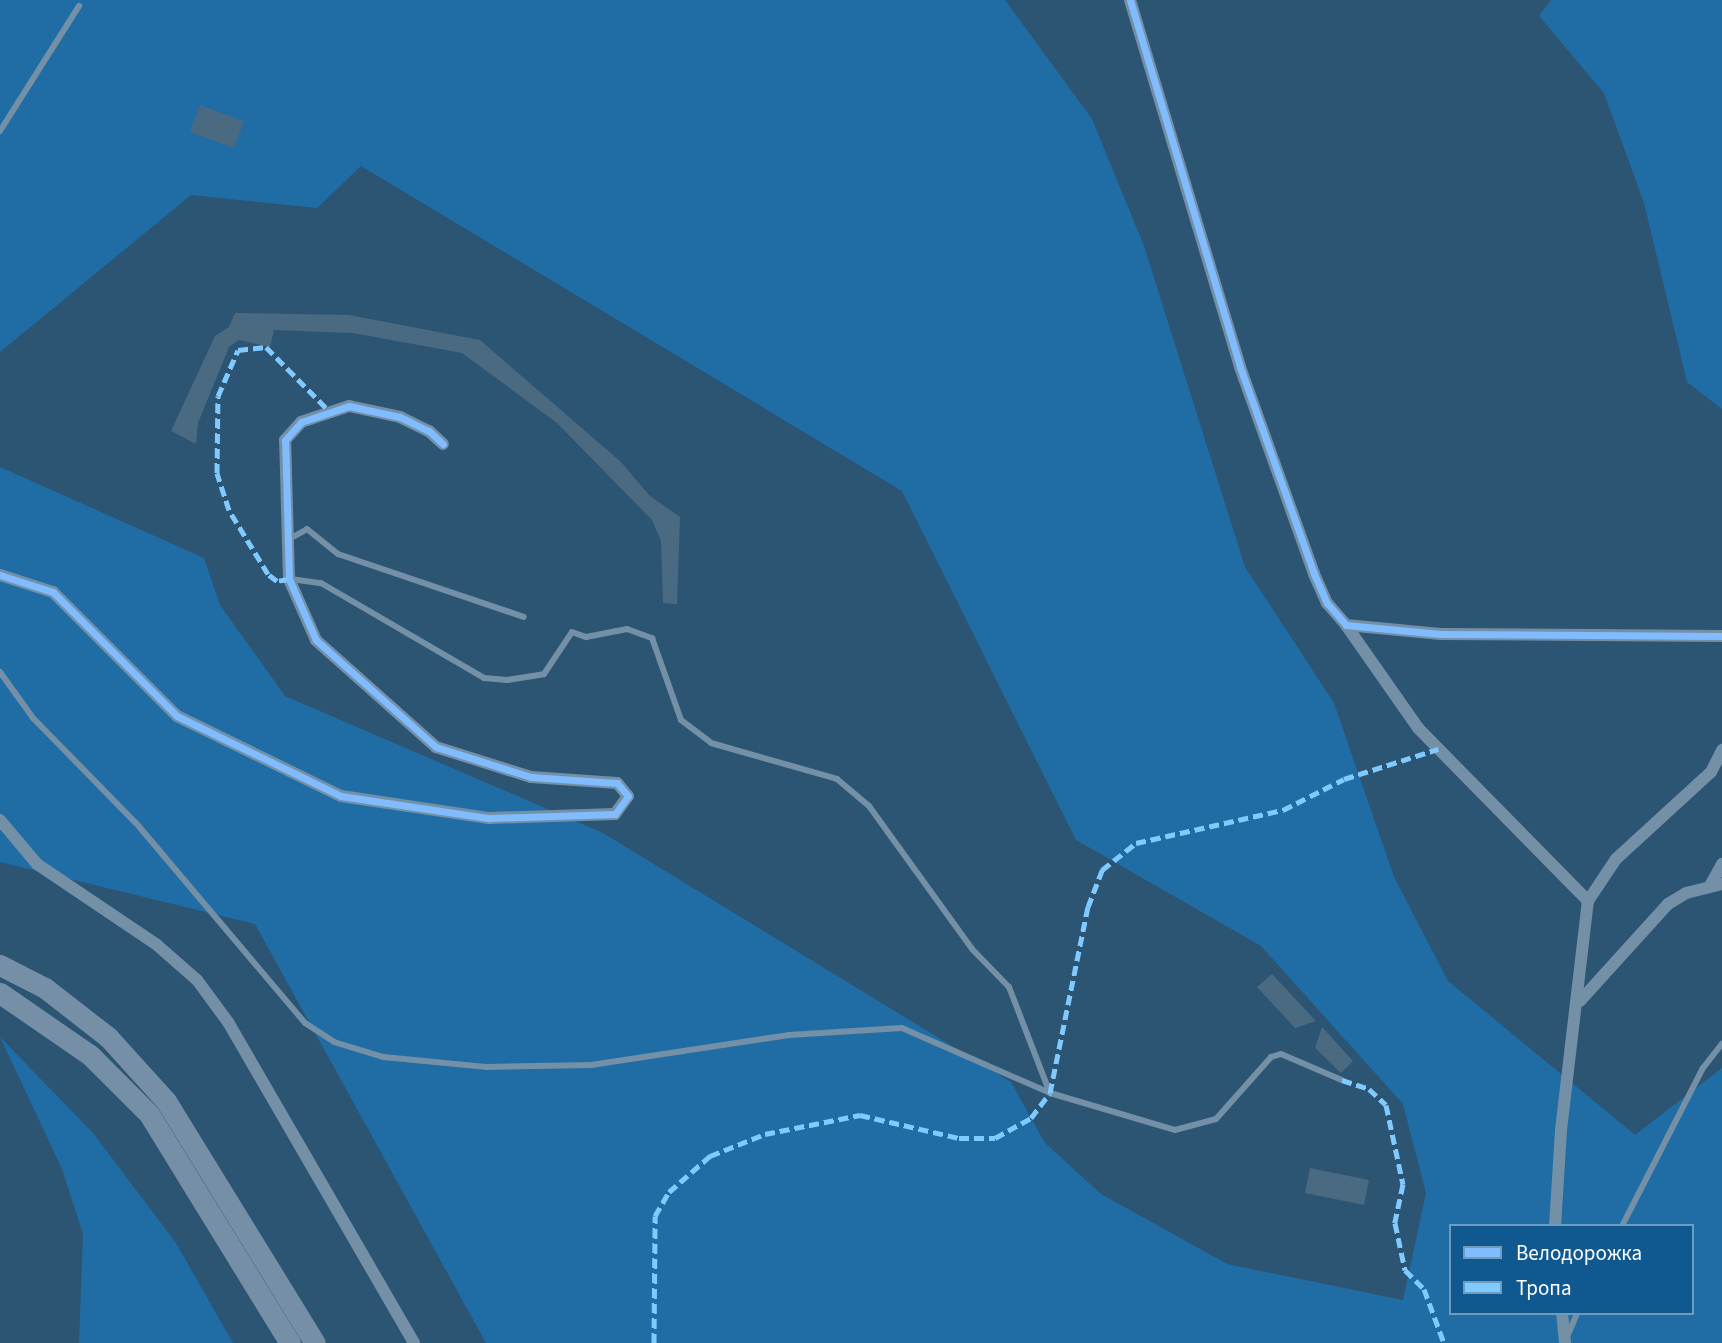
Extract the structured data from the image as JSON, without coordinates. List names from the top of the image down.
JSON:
{
  "legend": ["Велодорожка", "Тропа"]
}
